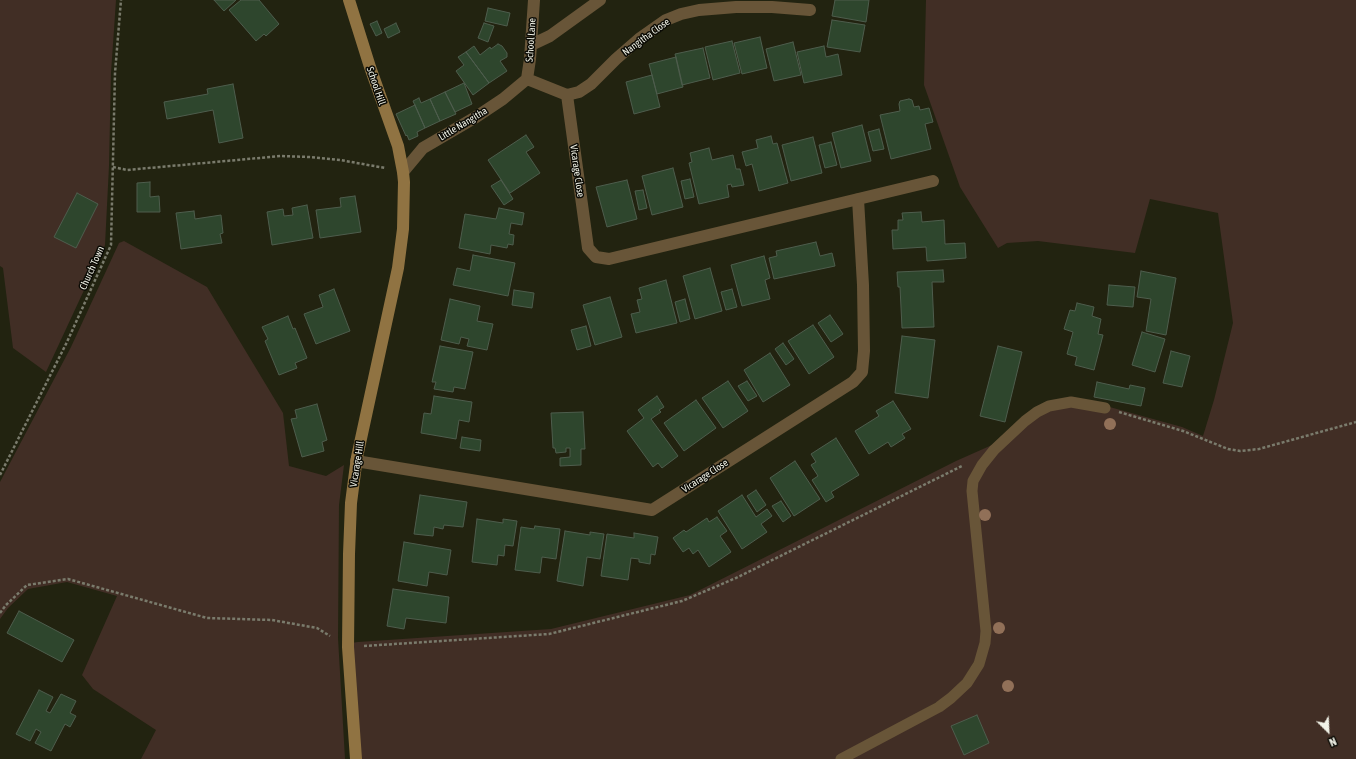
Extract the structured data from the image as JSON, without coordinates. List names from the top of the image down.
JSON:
{
  "streets": {
    "street": [
      "Nangitha Close",
      "School Lane",
      "School Hill",
      "Little Nangitha",
      "Vicarage Close",
      "Vicarage Hill"
    ],
    "path": ["Church Town"]
  },
  "crossings": [
    ["Nangitha Close", "Vicarage Close"],
    ["School Lane", "Little Nangitha"],
    ["School Hill", "Little Nangitha"],
    ["School Hill", "Vicarage Hill"],
    ["Little Nangitha", "Vicarage Hill"],
    ["Vicarage Close", "Vicarage Hill"]
  ],
  "north": "bottom right"
}
